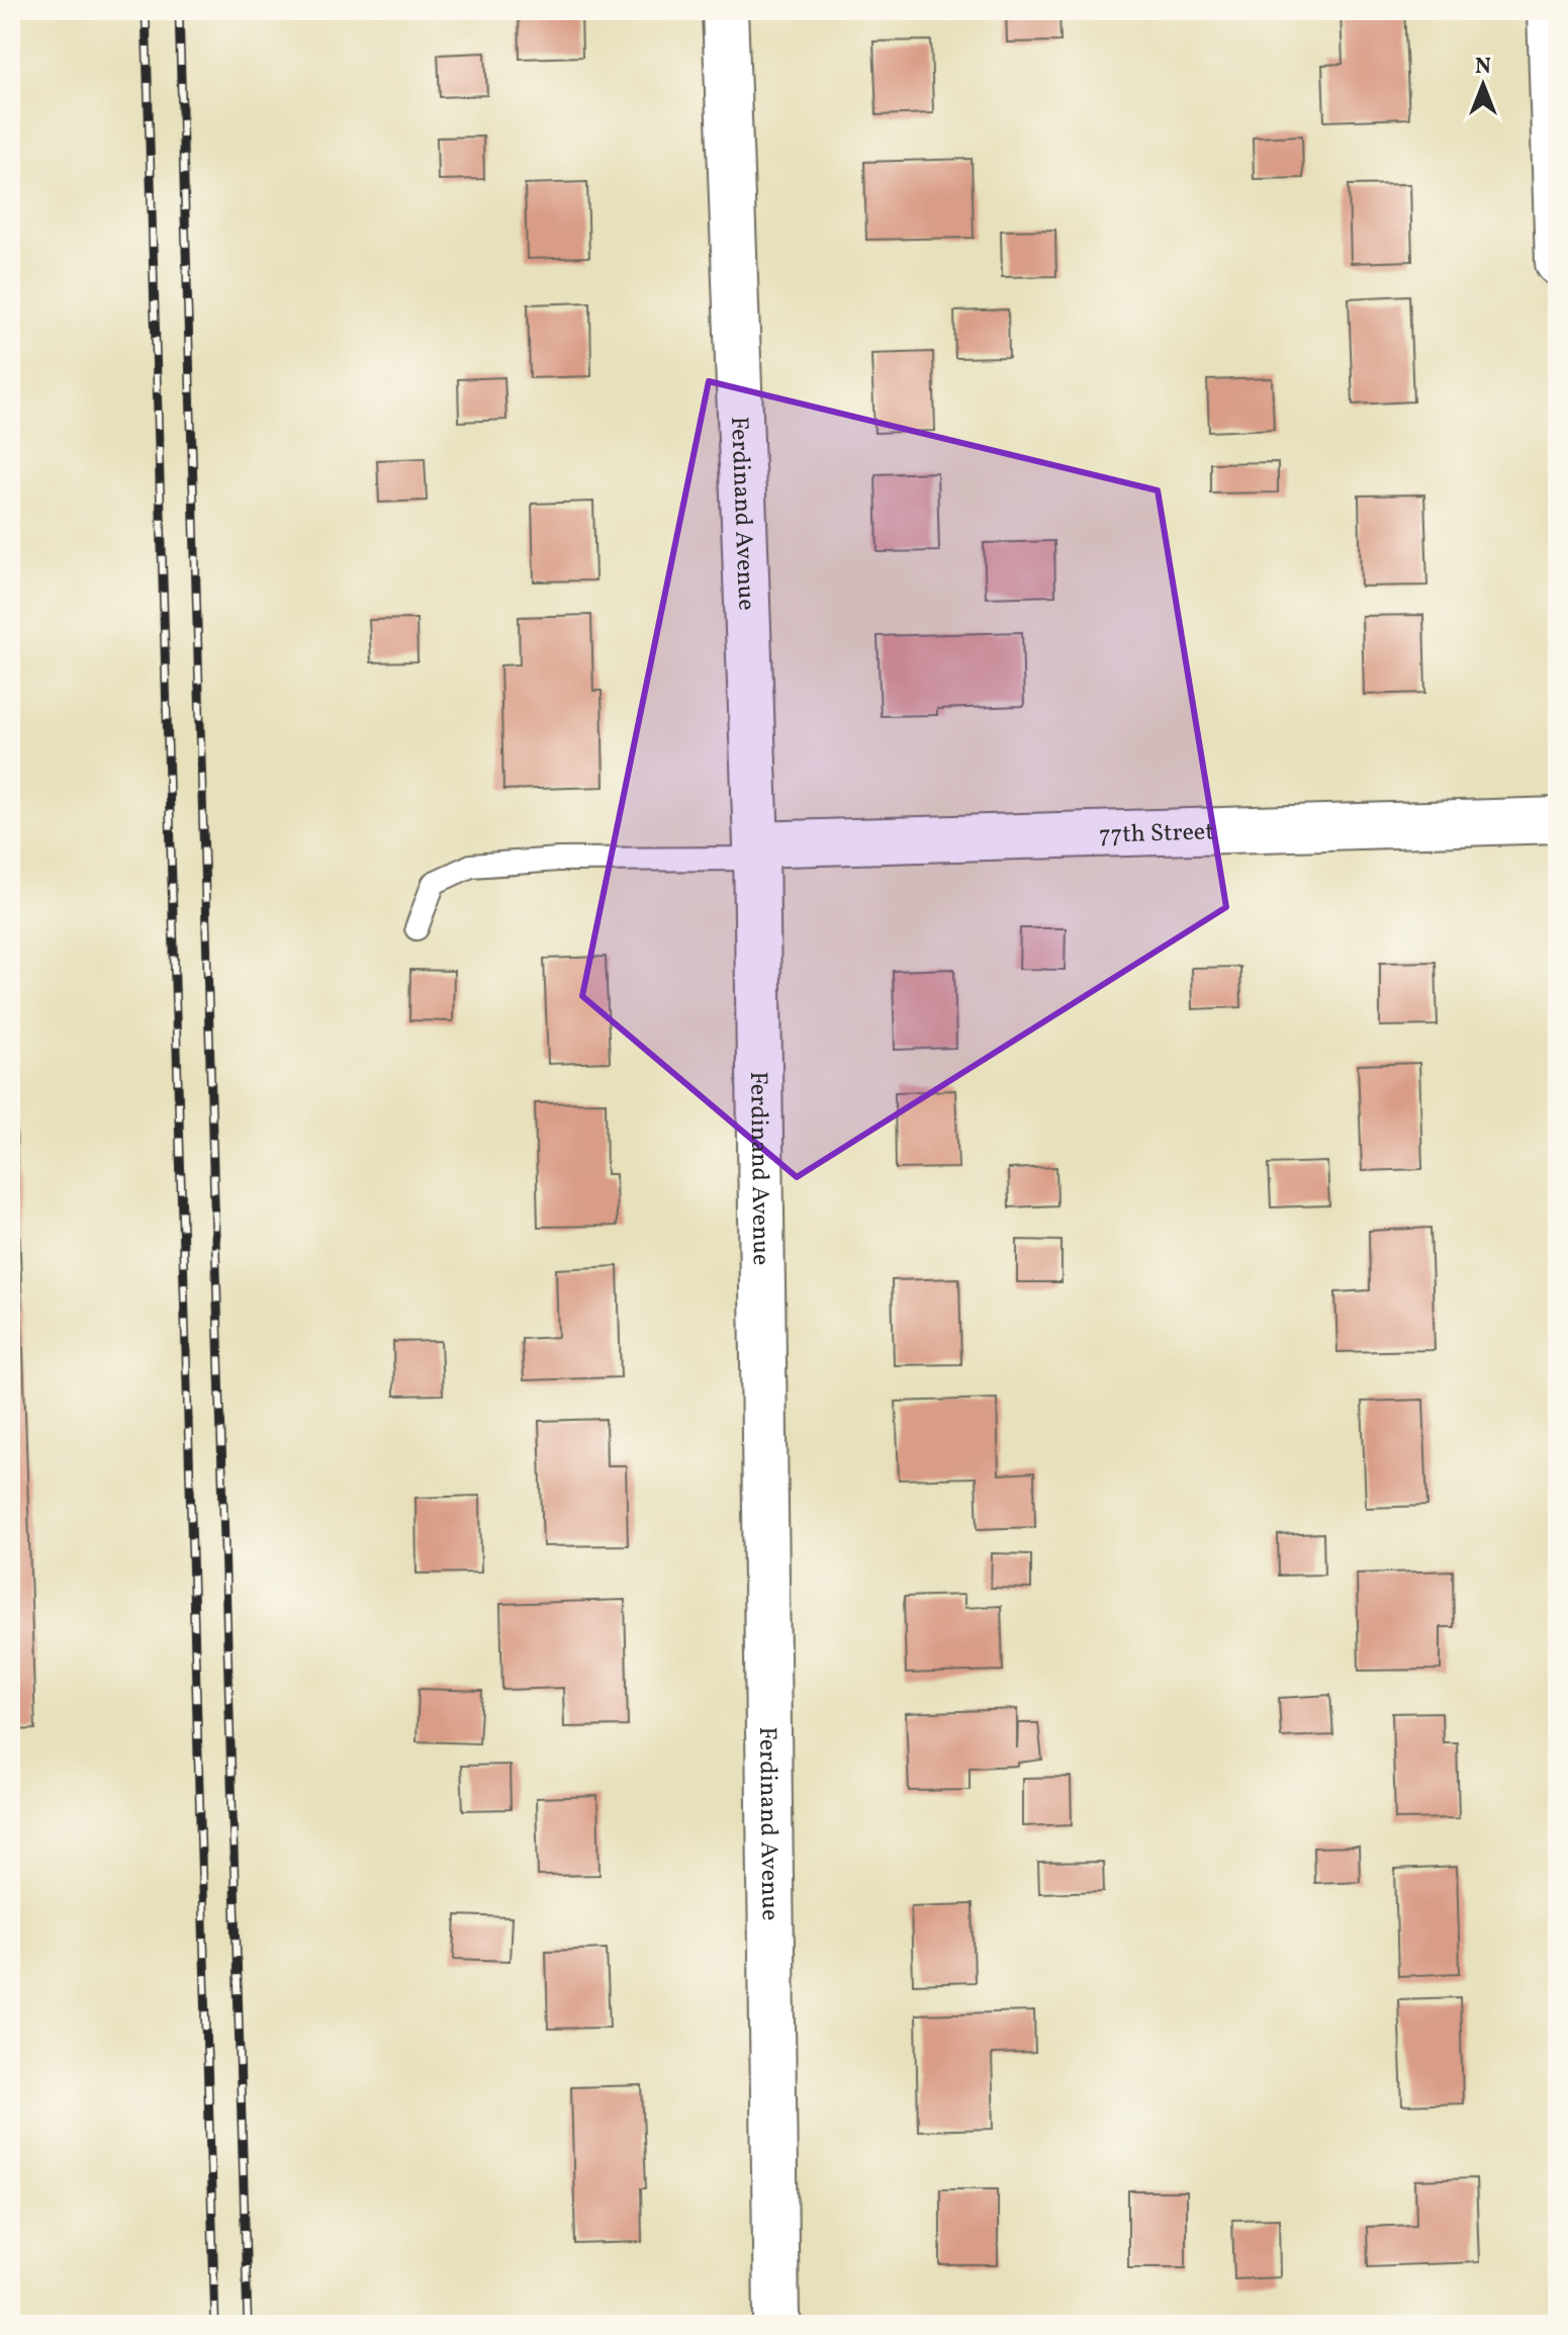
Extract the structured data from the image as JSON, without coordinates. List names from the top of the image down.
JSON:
{
  "streets": {
    "street": ["Ferdinand Avenue", "77th Street"]
  },
  "crossings": [
    ["Ferdinand Avenue", "77th Street"]
  ],
  "north": "top"
}
